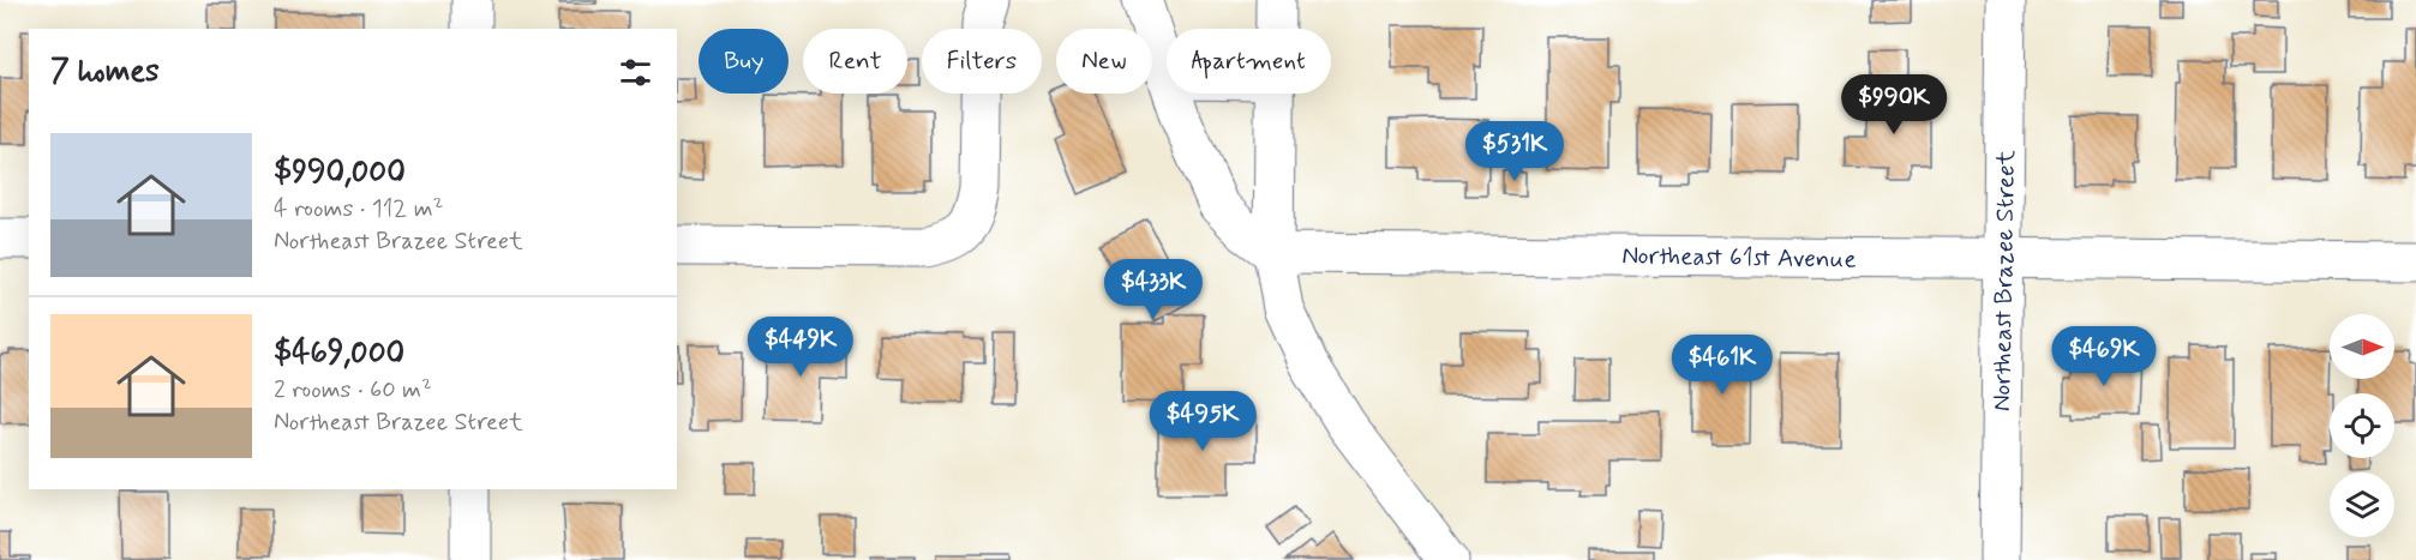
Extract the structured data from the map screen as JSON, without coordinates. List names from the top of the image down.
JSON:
{
  "streets": {
    "street": ["Northeast 61st Avenue", "Northeast Brazee Street"]
  },
  "crossings": [
    ["Northeast 61st Avenue", "Northeast Brazee Street"]
  ],
  "north": "right",
  "page": {
    "chip": [
      "Buy",
      "Rent",
      "Filters",
      "New",
      "Apartment"
    ],
    "heading": "7 homes",
    "price": [
      "$990K",
      "$531K",
      "$433K",
      "$449K",
      "$469K",
      "$461K",
      "$495K"
    ],
    "list": [
      {
        "name": "$990,000",
        "note": "4 rooms · 112 m² · Northeast Brazee Street"
      },
      {
        "name": "$469,000",
        "note": "2 rooms · 60 m² · Northeast Brazee Street"
      }
    ]
  }
}
